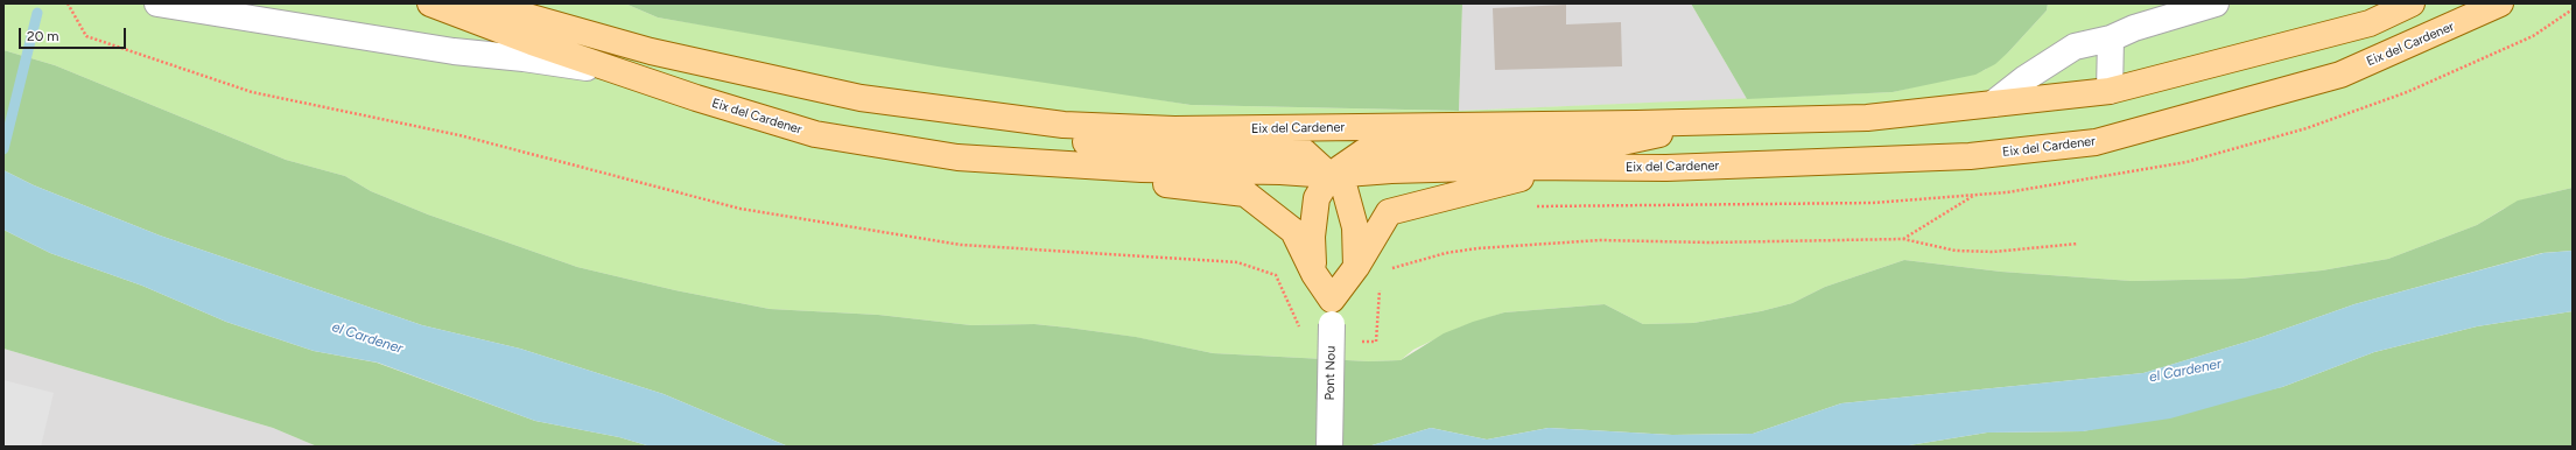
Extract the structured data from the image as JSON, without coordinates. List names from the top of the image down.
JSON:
{
  "streets": {
    "main road": ["Eix del Cardener"],
    "street": ["Pont Nou"]
  },
  "crossings": [
    ["Eix del Cardener", "Pont Nou"]
  ],
  "water": ["el Cardener"],
  "scale_bar": "20 m"
}
